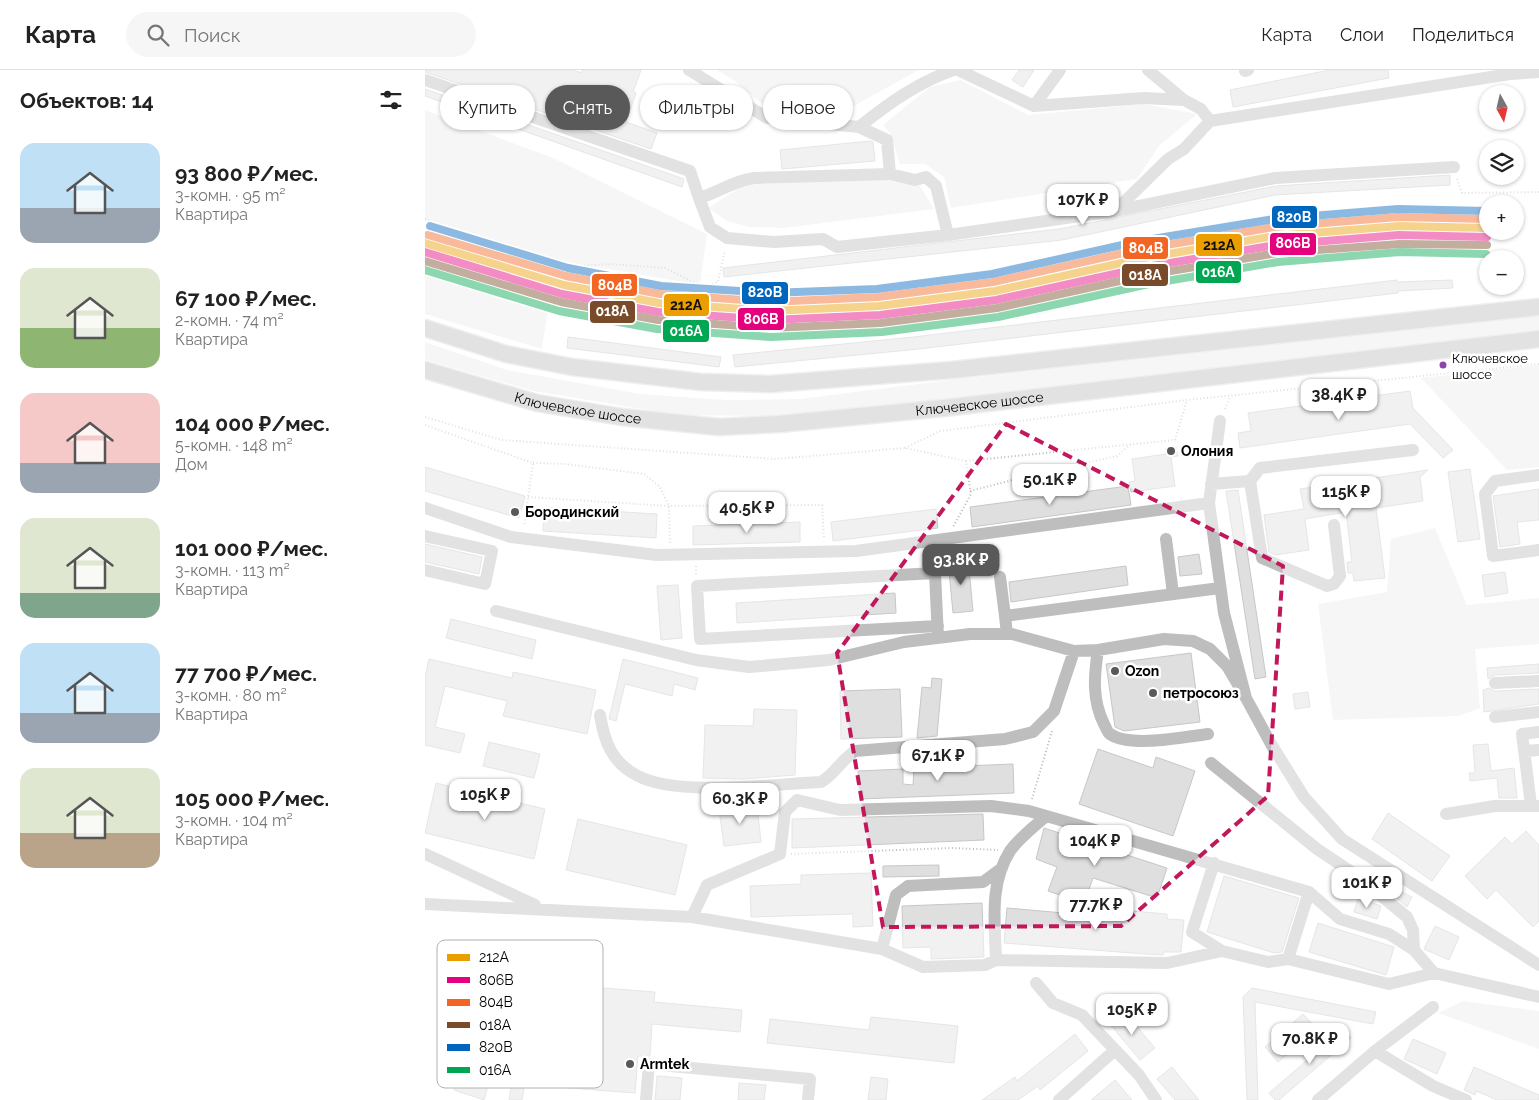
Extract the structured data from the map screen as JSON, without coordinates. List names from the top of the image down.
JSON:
{
  "streets": {
    "main road": ["Ключевское шоссе"]
  },
  "places": [
    "Ключевское шоссе",
    "Олония",
    "Бородинский",
    "Ozon",
    "петросоюз",
    "Armtek"
  ],
  "lines": [
    "transit line 820В",
    "transit line 804В",
    "transit line 212А",
    "transit line 806В",
    "transit line 018А",
    "transit line 016А"
  ],
  "legend": [
    "212А",
    "806В",
    "804В",
    "018А",
    "820В",
    "016А"
  ],
  "north": "bottom",
  "page": {
    "header": "Карта",
    "search": "Поиск",
    "nav": ["Карта", "Слои", "Поделиться"],
    "heading": "Объектов: 14",
    "map_buttons": ["+", "−"],
    "chip": [
      "Купить",
      "Снять",
      "Фильтры",
      "Новое"
    ],
    "list": [
      {
        "name": "93 800 ₽/мес.",
        "note": "3-комн. · 95 m² · Квартира"
      },
      {
        "name": "67 100 ₽/мес.",
        "note": "2-комн. · 74 m² · Квартира"
      },
      {
        "name": "104 000 ₽/мес.",
        "note": "5-комн. · 148 m² · Дом"
      },
      {
        "name": "101 000 ₽/мес.",
        "note": "3-комн. · 113 m² · Квартира"
      },
      {
        "name": "77 700 ₽/мес.",
        "note": "3-комн. · 80 m² · Квартира"
      },
      {
        "name": "105 000 ₽/мес.",
        "note": "3-комн. · 104 m² · Квартира"
      }
    ],
    "price": [
      "107K ₽",
      "38.4K ₽",
      "50.1K ₽",
      "115K ₽",
      "40.5K ₽",
      "93.8K ₽",
      "67.1K ₽",
      "105K ₽",
      "60.3K ₽",
      "104K ₽",
      "101K ₽",
      "77.7K ₽",
      "105K ₽",
      "70.8K ₽"
    ]
  }
}
